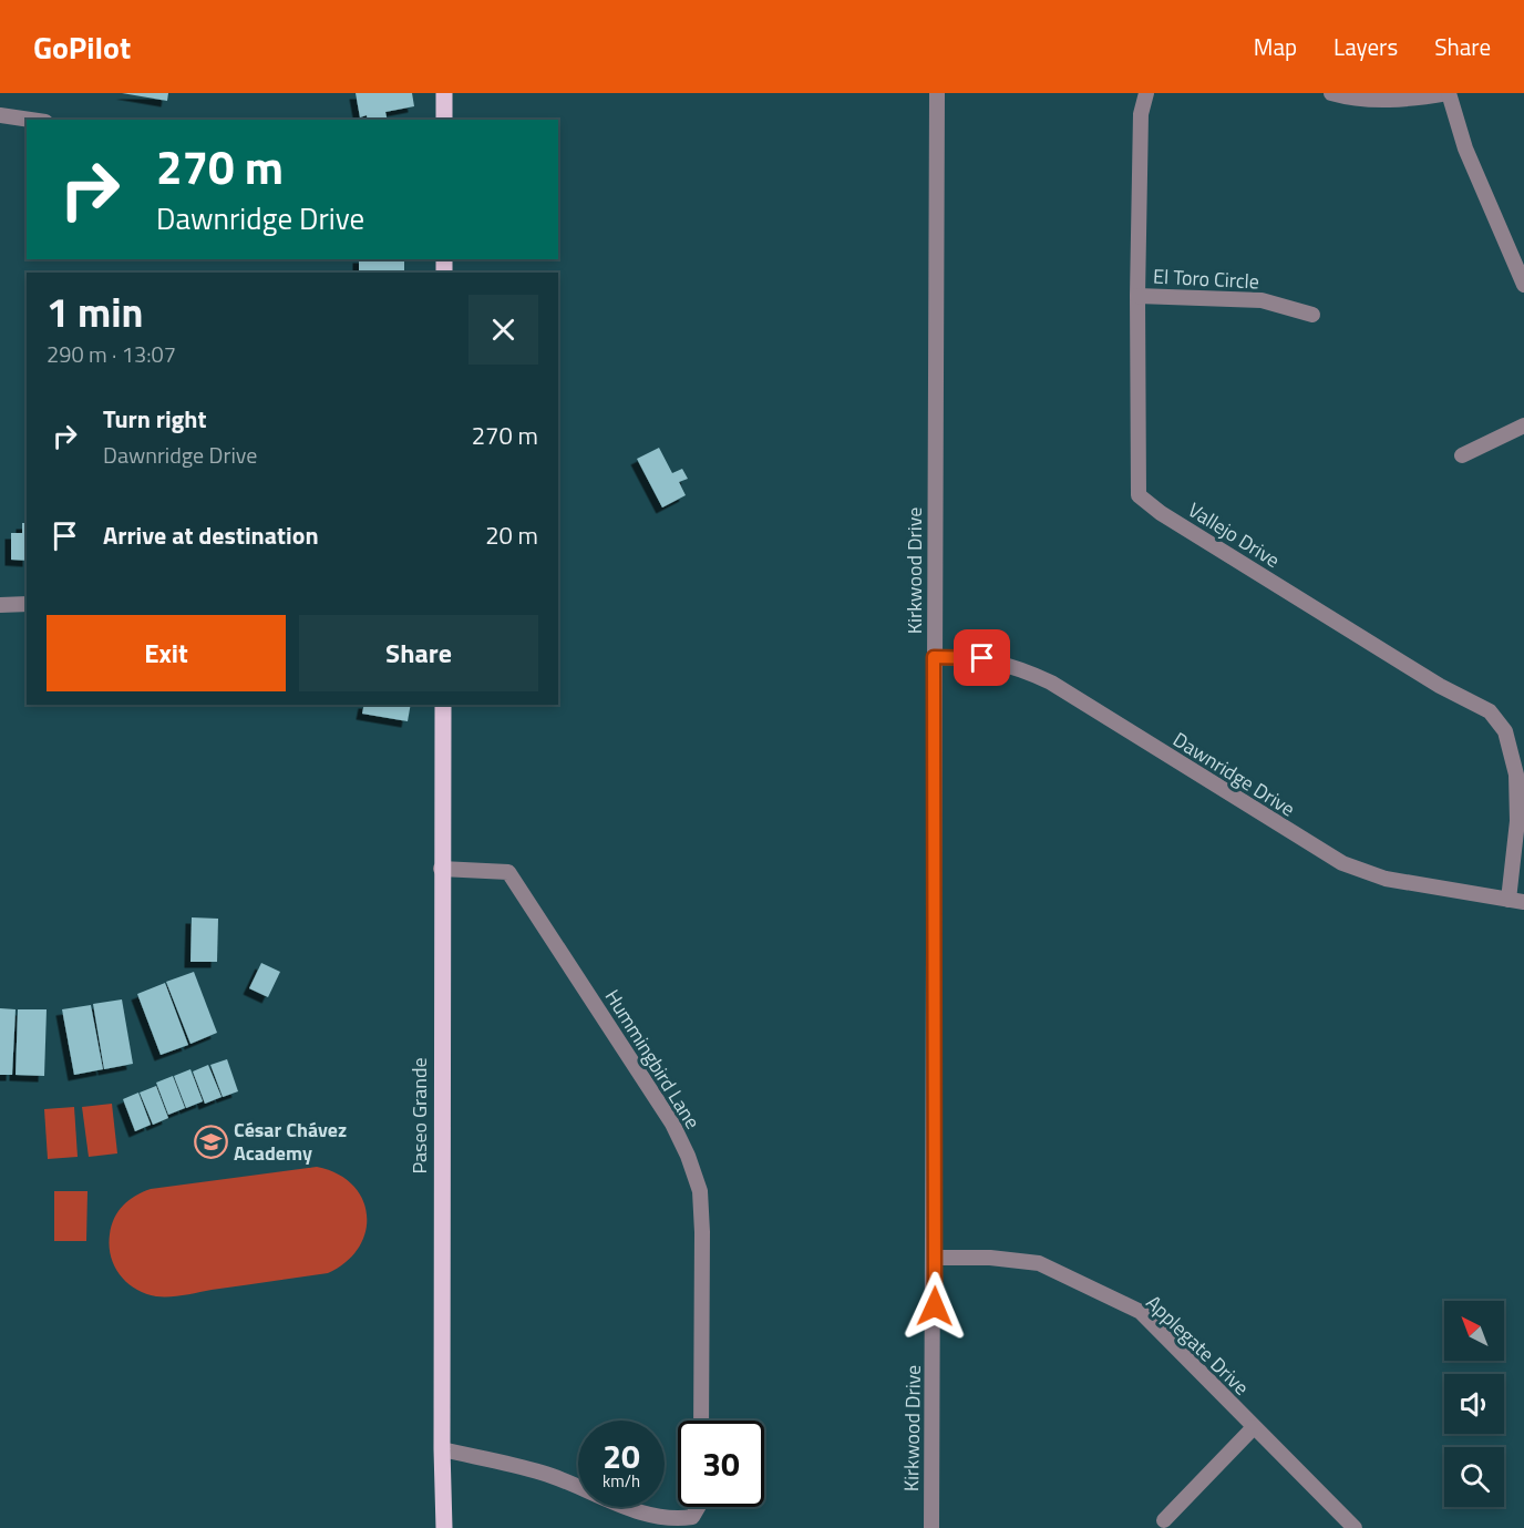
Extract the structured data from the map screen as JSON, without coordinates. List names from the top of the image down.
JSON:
{
  "streets": {
    "main road": ["Paseo Grande"],
    "street": [
      "El Toro Circle",
      "Vallejo Drive",
      "Kirkwood Drive",
      "Dawnridge Drive",
      "Hummingbird Lane",
      "Applegate Drive"
    ]
  },
  "crossings": [
    ["El Toro Circle", "Vallejo Drive"],
    ["Vallejo Drive", "Dawnridge Drive"],
    ["Kirkwood Drive", "Dawnridge Drive"],
    ["Kirkwood Drive", "Applegate Drive"],
    ["Hummingbird Lane", "Paseo Grande"]
  ],
  "places": {
    "school or university": ["César Chávez Academy"]
  },
  "north": "top left",
  "page": {
    "header": "GoPilot",
    "nav": ["Map", "Layers", "Share"],
    "turn": ["270 m", "Dawnridge Drive"],
    "heading": ["1 min", "290 m · 13:07"],
    "list": [
      {
        "name": "Turn right",
        "note": "Dawnridge Drive",
        "value": "270 m"
      },
      {
        "name": "Arrive at destination",
        "value": "20 m"
      }
    ],
    "buttons": ["Exit", "Share"],
    "speed": "20 km/h",
    "limit": "30"
  }
}
